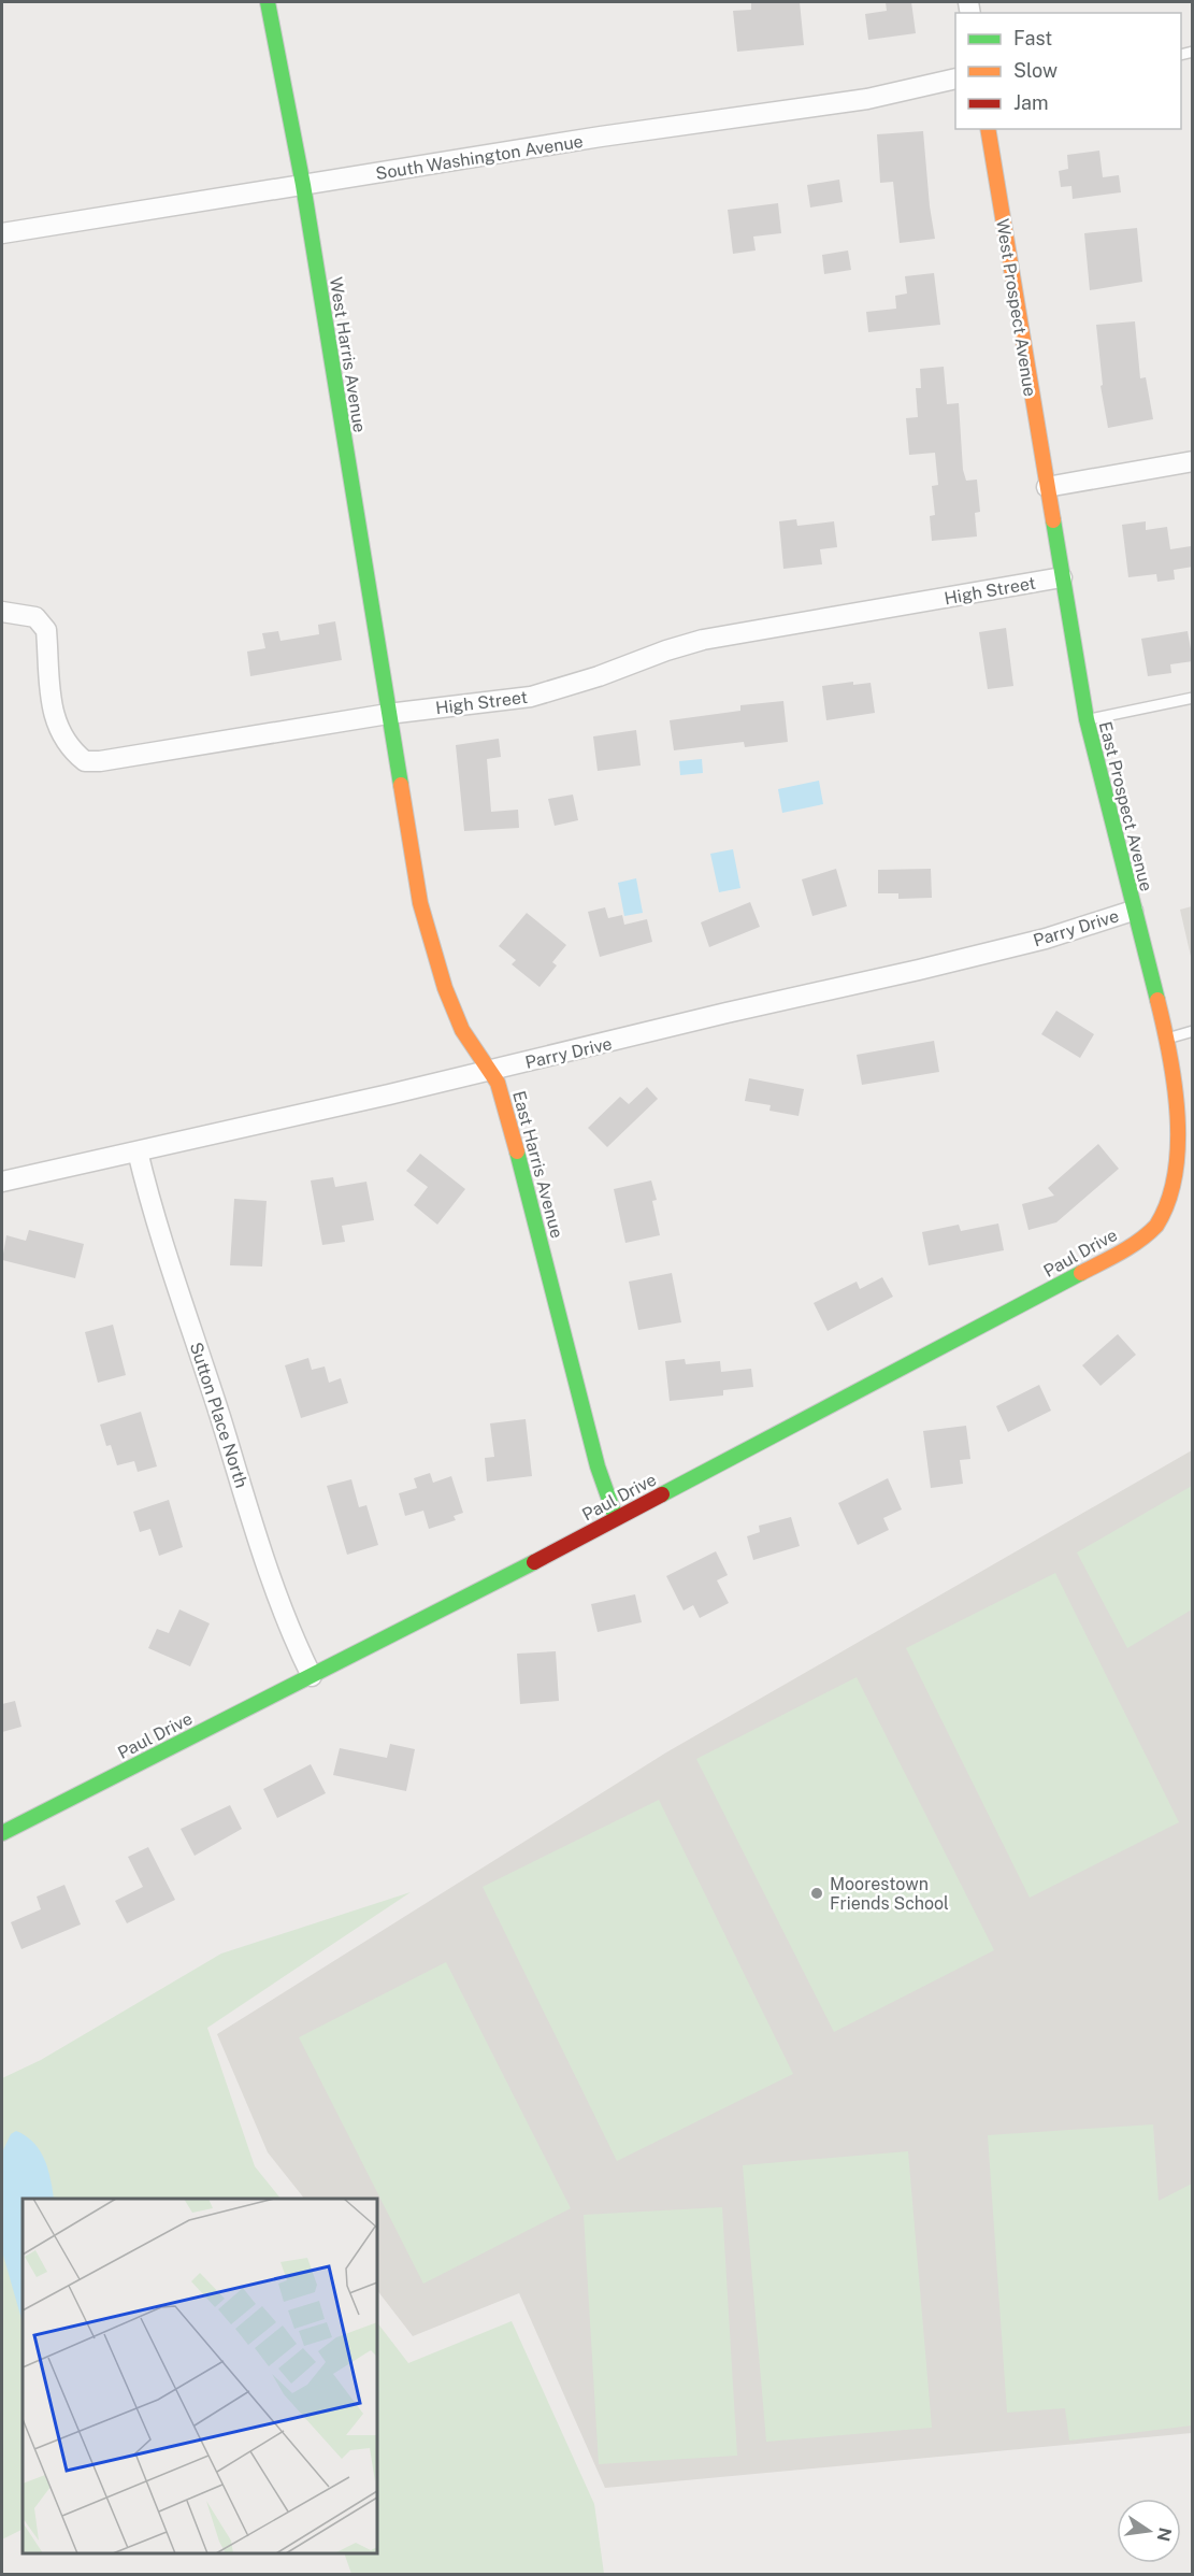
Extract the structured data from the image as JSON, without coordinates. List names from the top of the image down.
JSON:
{
  "streets": {
    "street": [
      "South Washington Avenue",
      "West Prospect Avenue",
      "West Harris Avenue",
      "High Street",
      "East Prospect Avenue",
      "Parry Drive",
      "East Harris Avenue",
      "Paul Drive",
      "Sutton Place North"
    ]
  },
  "crossings": [
    ["South Washington Avenue", "West Harris Avenue"],
    ["West Prospect Avenue", "East Prospect Avenue"],
    ["West Harris Avenue", "High Street"],
    ["West Harris Avenue", "East Harris Avenue"],
    ["High Street", "East Prospect Avenue"],
    ["High Street", "East Harris Avenue"],
    ["East Prospect Avenue", "Parry Drive"],
    ["East Prospect Avenue", "Paul Drive"],
    ["Parry Drive", "East Harris Avenue"],
    ["Parry Drive", "Sutton Place North"],
    ["East Harris Avenue", "Paul Drive"],
    ["Paul Drive", "Sutton Place North"]
  ],
  "places": ["Moorestown Friends School"],
  "legend": ["Fast", "Slow", "Jam"],
  "north": "right"
}
